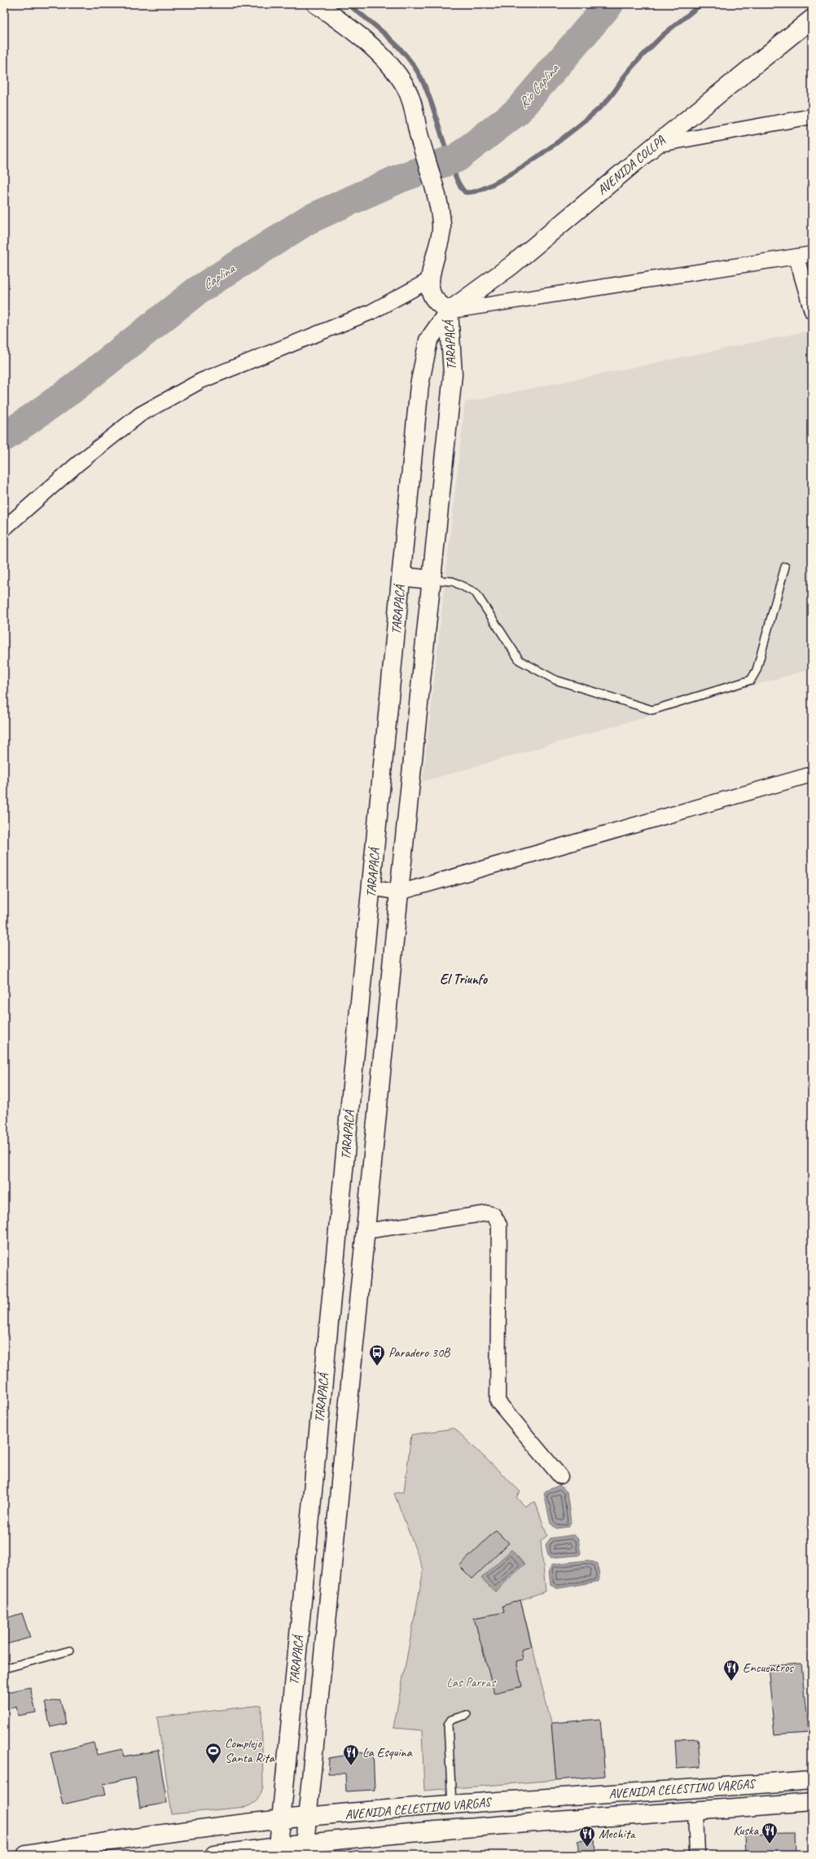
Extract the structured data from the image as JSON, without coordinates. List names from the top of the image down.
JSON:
{
  "streets": {
    "main road": ["AVENIDA COLLPA", "TARAPACÁ", "AVENIDA CELESTINO VARGAS"]
  },
  "crossings": [
    ["AVENIDA COLLPA", "TARAPACÁ"],
    ["TARAPACÁ", "AVENIDA CELESTINO VARGAS"]
  ],
  "districts": ["El Triunfo"],
  "water": ["Río Caplina", "Caplina"],
  "parks": ["Las Parras"],
  "places": {
    "bus stop": ["Paradero 30B"],
    "restaurant": [
      "Encuentros",
      "La Esquina",
      "Kuska",
      "Mechita"
    ],
    "sports": ["Complejo Santa Rita"]
  }
}
